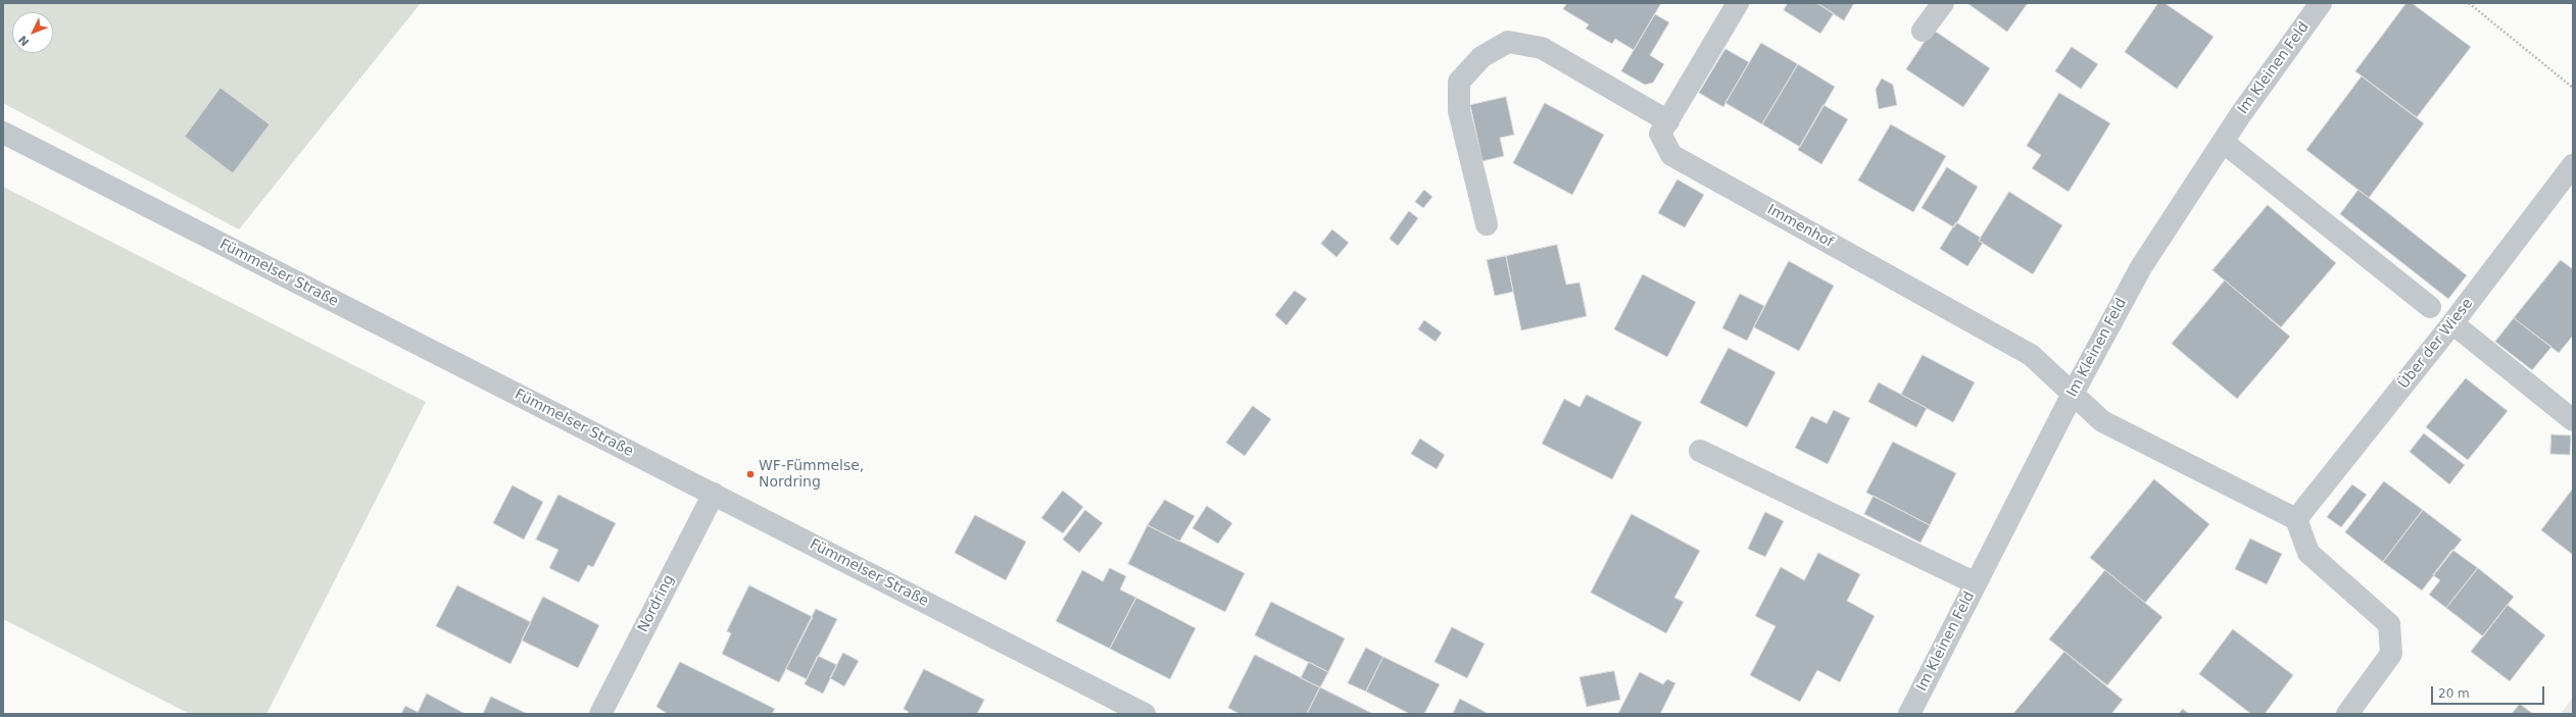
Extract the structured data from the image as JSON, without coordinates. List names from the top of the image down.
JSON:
{
  "streets": {
    "street": [
      "Im Kleinen Feld",
      "Immenhof",
      "Fümmelser Straße",
      "Über der Wiese",
      "Nordring"
    ]
  },
  "crossings": [
    ["Im Kleinen Feld", "Immenhof"],
    ["Fümmelser Straße", "Nordring"]
  ],
  "places": ["WF-Fümmelse, Nordring"],
  "scale_bar": "20 m",
  "north": "bottom left"
}
